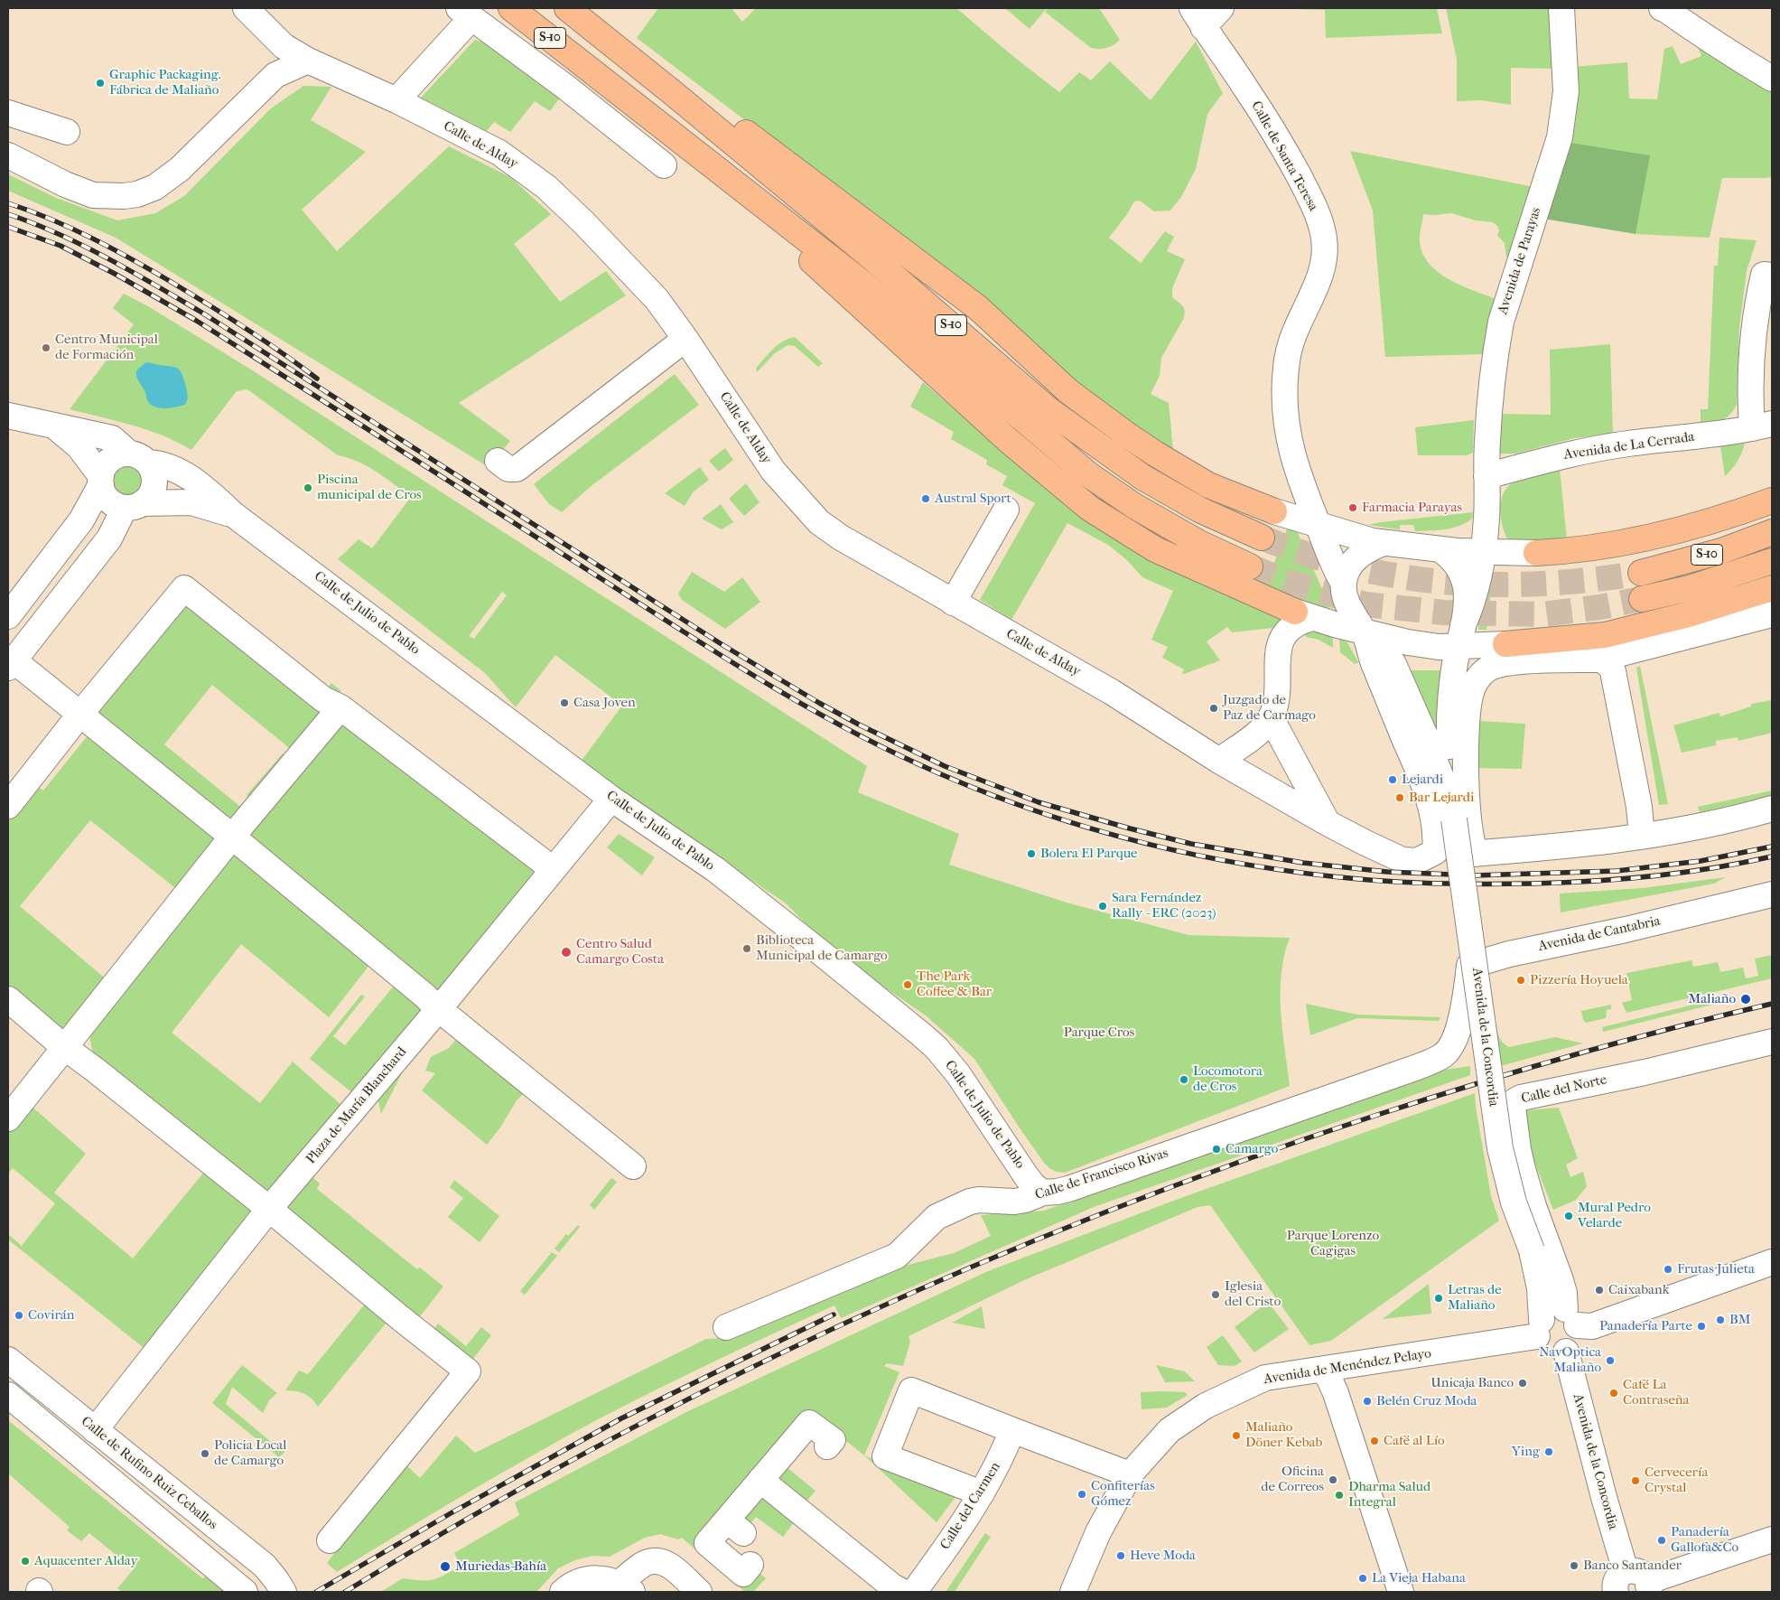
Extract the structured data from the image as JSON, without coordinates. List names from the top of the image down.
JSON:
{
  "streets": {
    "highway": ["S-10"],
    "street": [
      "Calle de Alday",
      "Calle de Santa Teresa",
      "Avenida de Parayas",
      "Avenida de La Cerrada",
      "Calle de Julio de Pablo",
      "Avenida de Cantabria",
      "Avenida de la Concordia",
      "Calle del Norte",
      "Plaza de María Blanchard",
      "Calle de Francisco Rivas",
      "Avenida de Menéndez Pelayo",
      "Calle de Rufino Ruiz Ceballos",
      "Calle del Carmen"
    ]
  },
  "crossings": [
    ["Calle de Santa Teresa", "Avenida de Parayas"],
    ["Calle de Santa Teresa", "Avenida de la Concordia"],
    ["Avenida de Parayas", "Avenida de La Cerrada"],
    ["Avenida de Parayas", "Avenida de la Concordia"],
    ["Calle de Julio de Pablo", "Plaza de María Blanchard"],
    ["Calle de Julio de Pablo", "Calle de Francisco Rivas"],
    ["Avenida de Cantabria", "Calle de Francisco Rivas"],
    ["Avenida de la Concordia", "Calle del Norte"],
    ["Avenida de la Concordia", "Avenida de Menéndez Pelayo"],
    ["Calle del Norte", "Avenida de Menéndez Pelayo"],
    ["Plaza de María Blanchard", "Calle de Rufino Ruiz Ceballos"]
  ],
  "parks": ["Parque Cros", "Parque Lorenzo Cagigas"],
  "places": [
    "Graphic Packaging. Fábrica de Maliaño",
    "Centro Municipal de Formación",
    "Piscina municipal de Cros",
    "Austral Sport",
    "Farmacia Parayas",
    "Casa Joven",
    "Juzgado de Paz de Carmago",
    "Lejardi",
    "Bar Lejardi",
    "Bolera El Parque",
    "Sara Fernández Rally - ERC (2023)",
    "Biblioteca Municipal de Camargo",
    "Centro Salud Camargo Costa",
    "Pizzería Hoyuela",
    "The Park Coffee & Bar",
    "Maliaño",
    "Locomotora de Cros",
    "Camargo",
    "Mural Pedro Velarde",
    "Frutas Julieta",
    "Caixabank",
    "Iglesia del Cristo",
    "Letras de Maliaño",
    "Covirán",
    "BM",
    "Panadería Parte",
    "NavOptica Maliaño",
    "Unicaja Banco",
    "Café La Contraseña",
    "Belén Cruz Moda",
    "Maliaño Döner Kebab",
    "Café al Lío",
    "Ying",
    "Policia Local de Camargo",
    "Oficina de Correos",
    "Cervecería Crystal",
    "Confiterías Gómez",
    "Dharma Salud Integral",
    "Panadería Gallofa&Co",
    "Heve Moda",
    "Aquacenter Alday",
    "Banco Santander",
    "Muriedas-Bahía",
    "La Vieja Habana"
  ]
}
